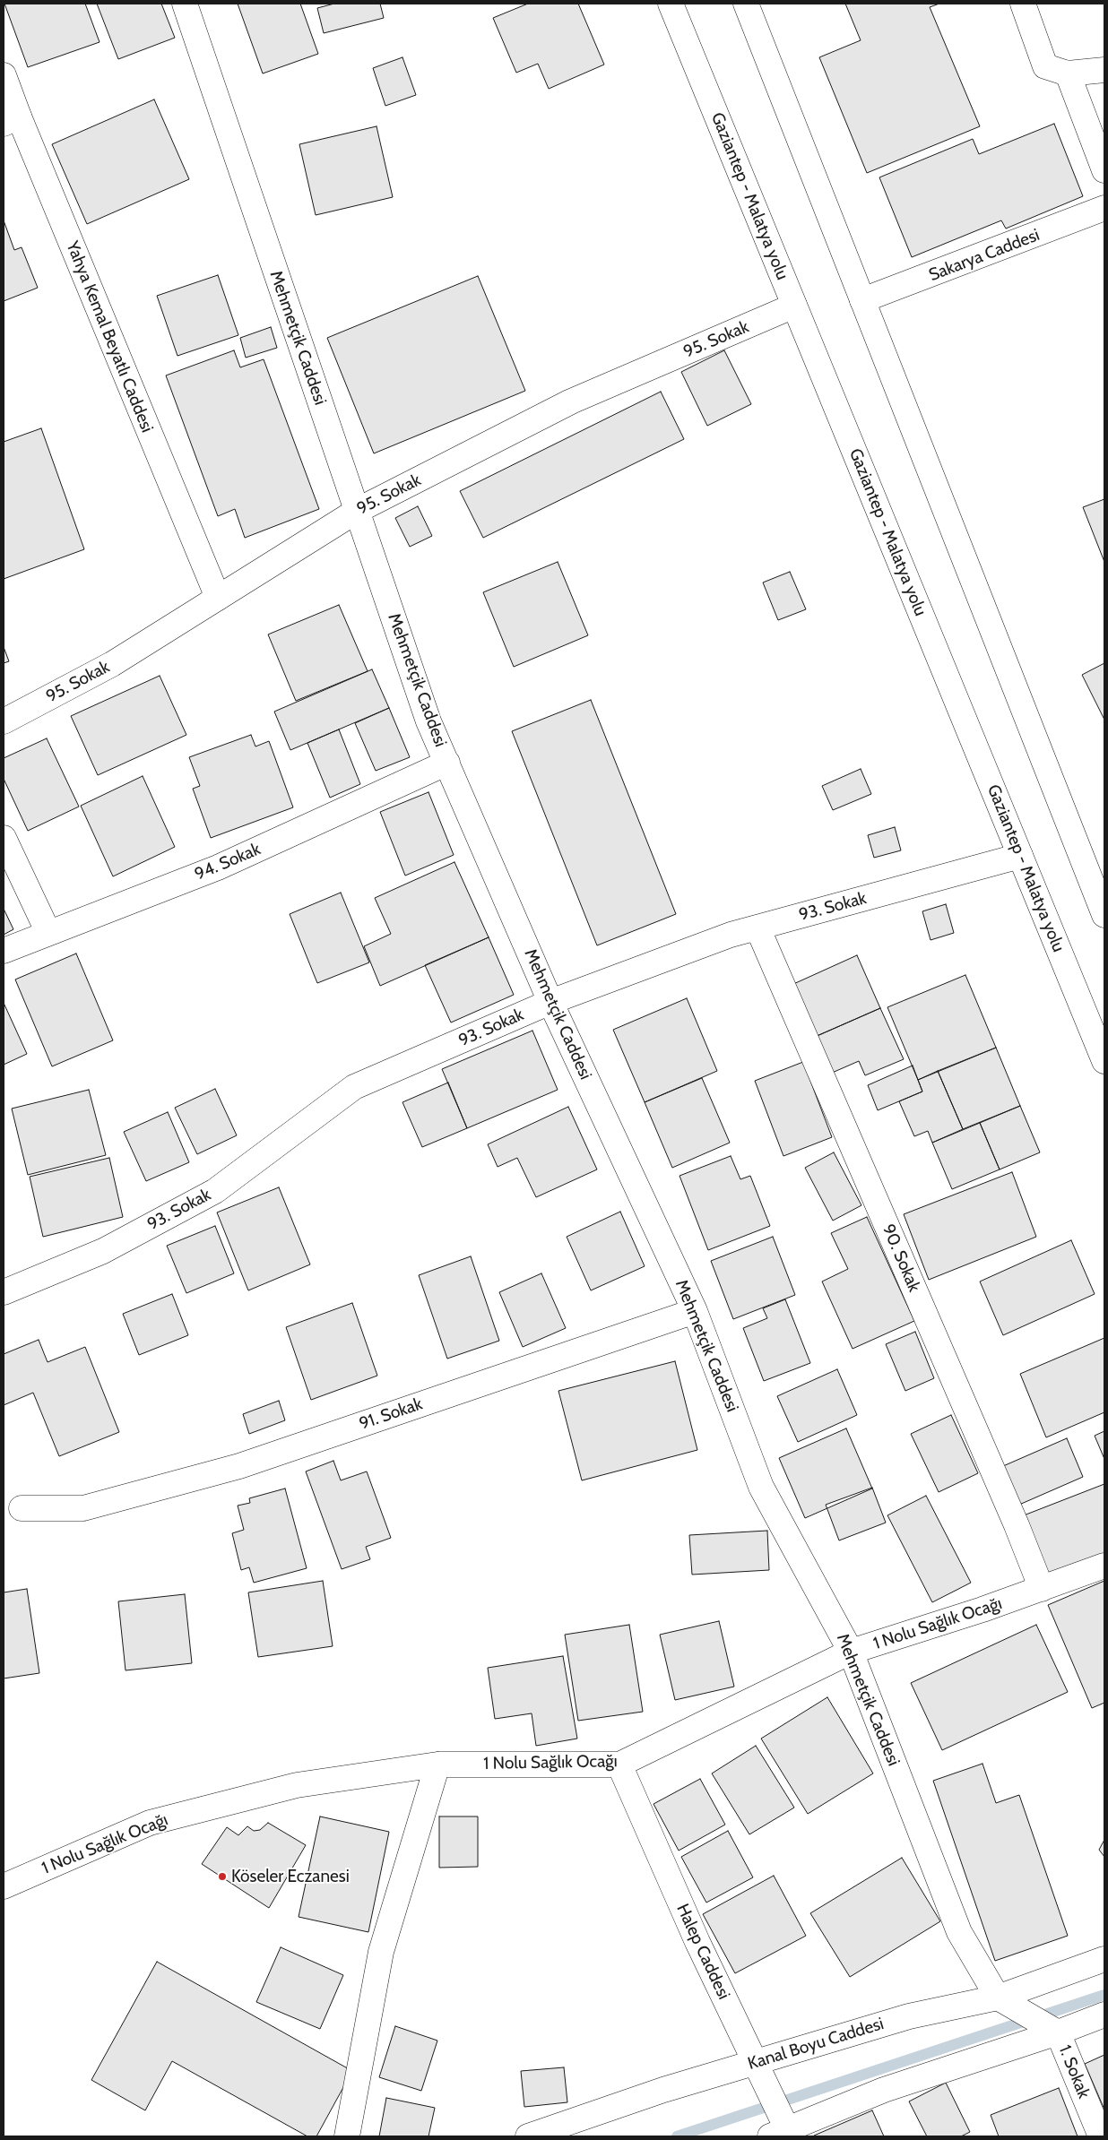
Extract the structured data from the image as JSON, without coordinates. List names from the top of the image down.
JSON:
{
  "streets": {
    "main road": [
      "Gaziantep - Malatya yolu",
      "Sakarya Caddesi",
      "Yahya Kemal Beyatlı Caddesi",
      "Mehmetçik Caddesi",
      "95. Sokak",
      "94. Sokak",
      "93. Sokak",
      "90. Sokak",
      "91. Sokak",
      "1 Nolu Sağlık Ocağı",
      "Halep Caddesi",
      "Kanal Boyu Caddesi",
      "1. Sokak"
    ]
  },
  "crossings": [
    ["Gaziantep - Malatya yolu", "95. Sokak"],
    ["Gaziantep - Malatya yolu", "93. Sokak"],
    ["Yahya Kemal Beyatlı Caddesi", "95. Sokak"],
    ["Mehmetçik Caddesi", "95. Sokak"],
    ["Mehmetçik Caddesi", "94. Sokak"],
    ["Mehmetçik Caddesi", "93. Sokak"],
    ["Mehmetçik Caddesi", "91. Sokak"],
    ["Mehmetçik Caddesi", "1 Nolu Sağlık Ocağı"],
    ["Mehmetçik Caddesi", "Kanal Boyu Caddesi"],
    ["93. Sokak", "90. Sokak"],
    ["90. Sokak", "1 Nolu Sağlık Ocağı"],
    ["1 Nolu Sağlık Ocağı", "Halep Caddesi"],
    ["Halep Caddesi", "Kanal Boyu Caddesi"]
  ],
  "places": ["Köseler Eczanesi"]
}
